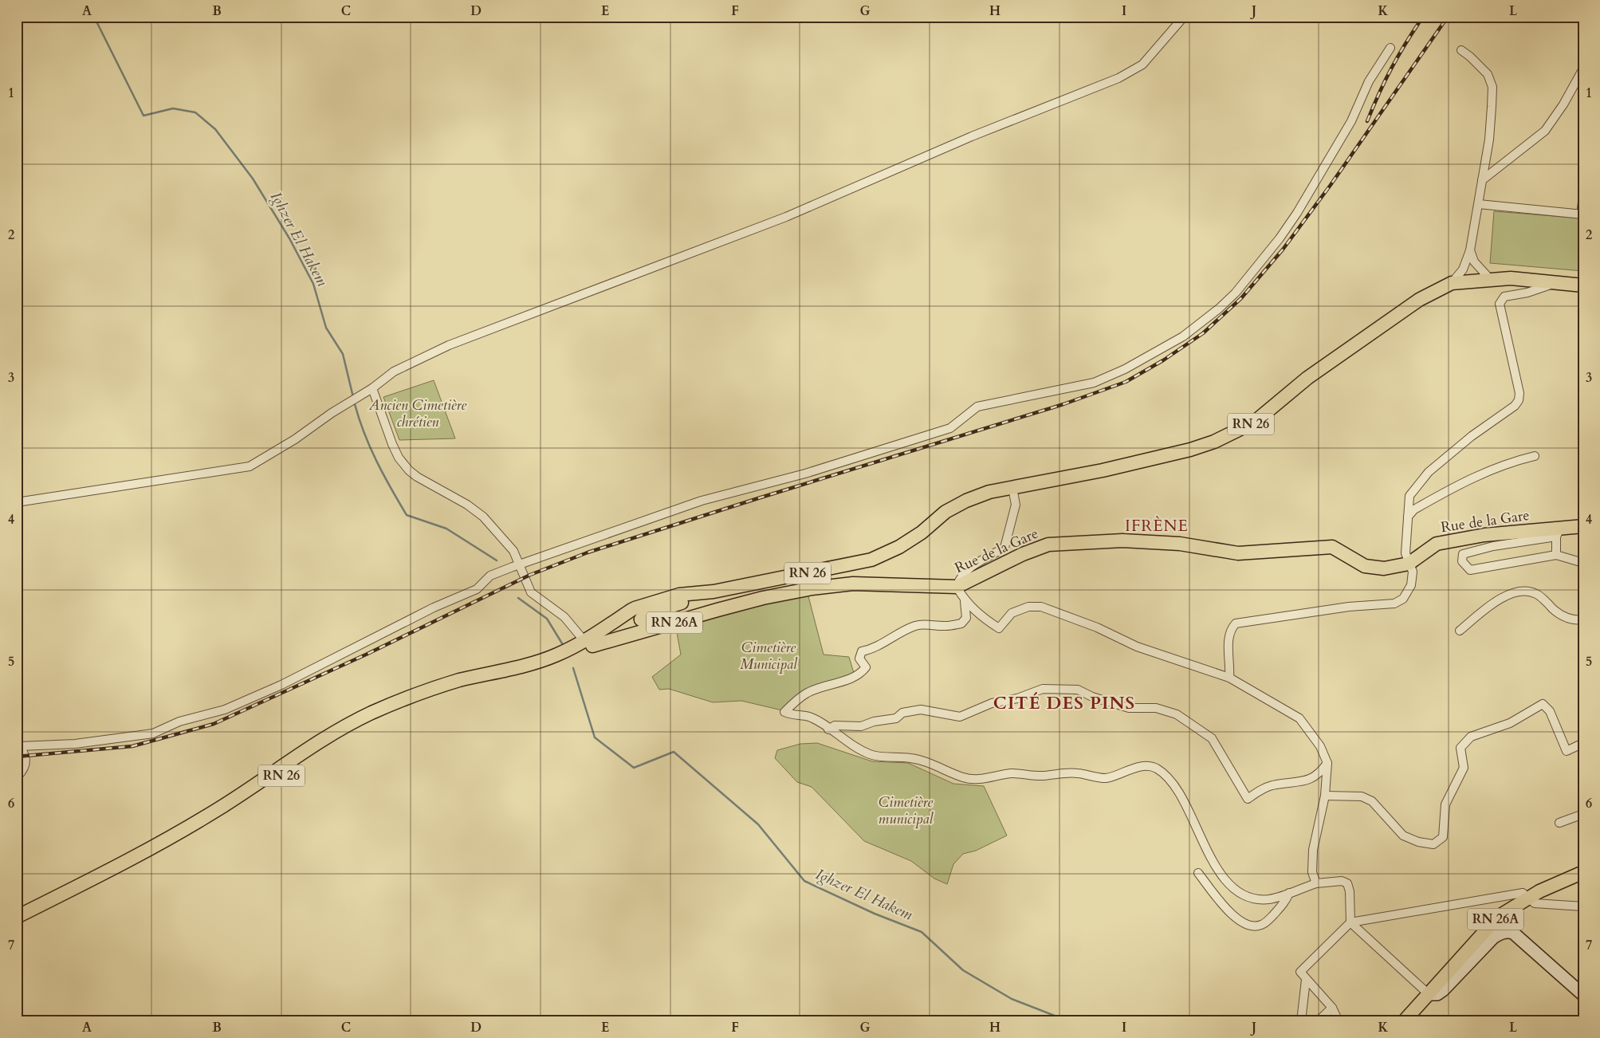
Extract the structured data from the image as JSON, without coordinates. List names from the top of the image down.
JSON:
{
  "streets": {
    "main road": ["RN 26", "Rue de la Gare", "RN 26A"]
  },
  "districts": ["IFRÈNE", "CITÉ DES PINS"],
  "water": ["Ighzer El Hakem"],
  "parks": ["Ancien Cimetière chrétien", "Cimetière Municipal", "Cimetière municipal"],
  "grid": {
    "columns": [
      "A",
      "B",
      "C",
      "D",
      "E",
      "F",
      "G",
      "H",
      "I",
      "J",
      "K",
      "L"
    ],
    "rows": [
      "1",
      "2",
      "3",
      "4",
      "5",
      "6",
      "7"
    ]
  }
}
